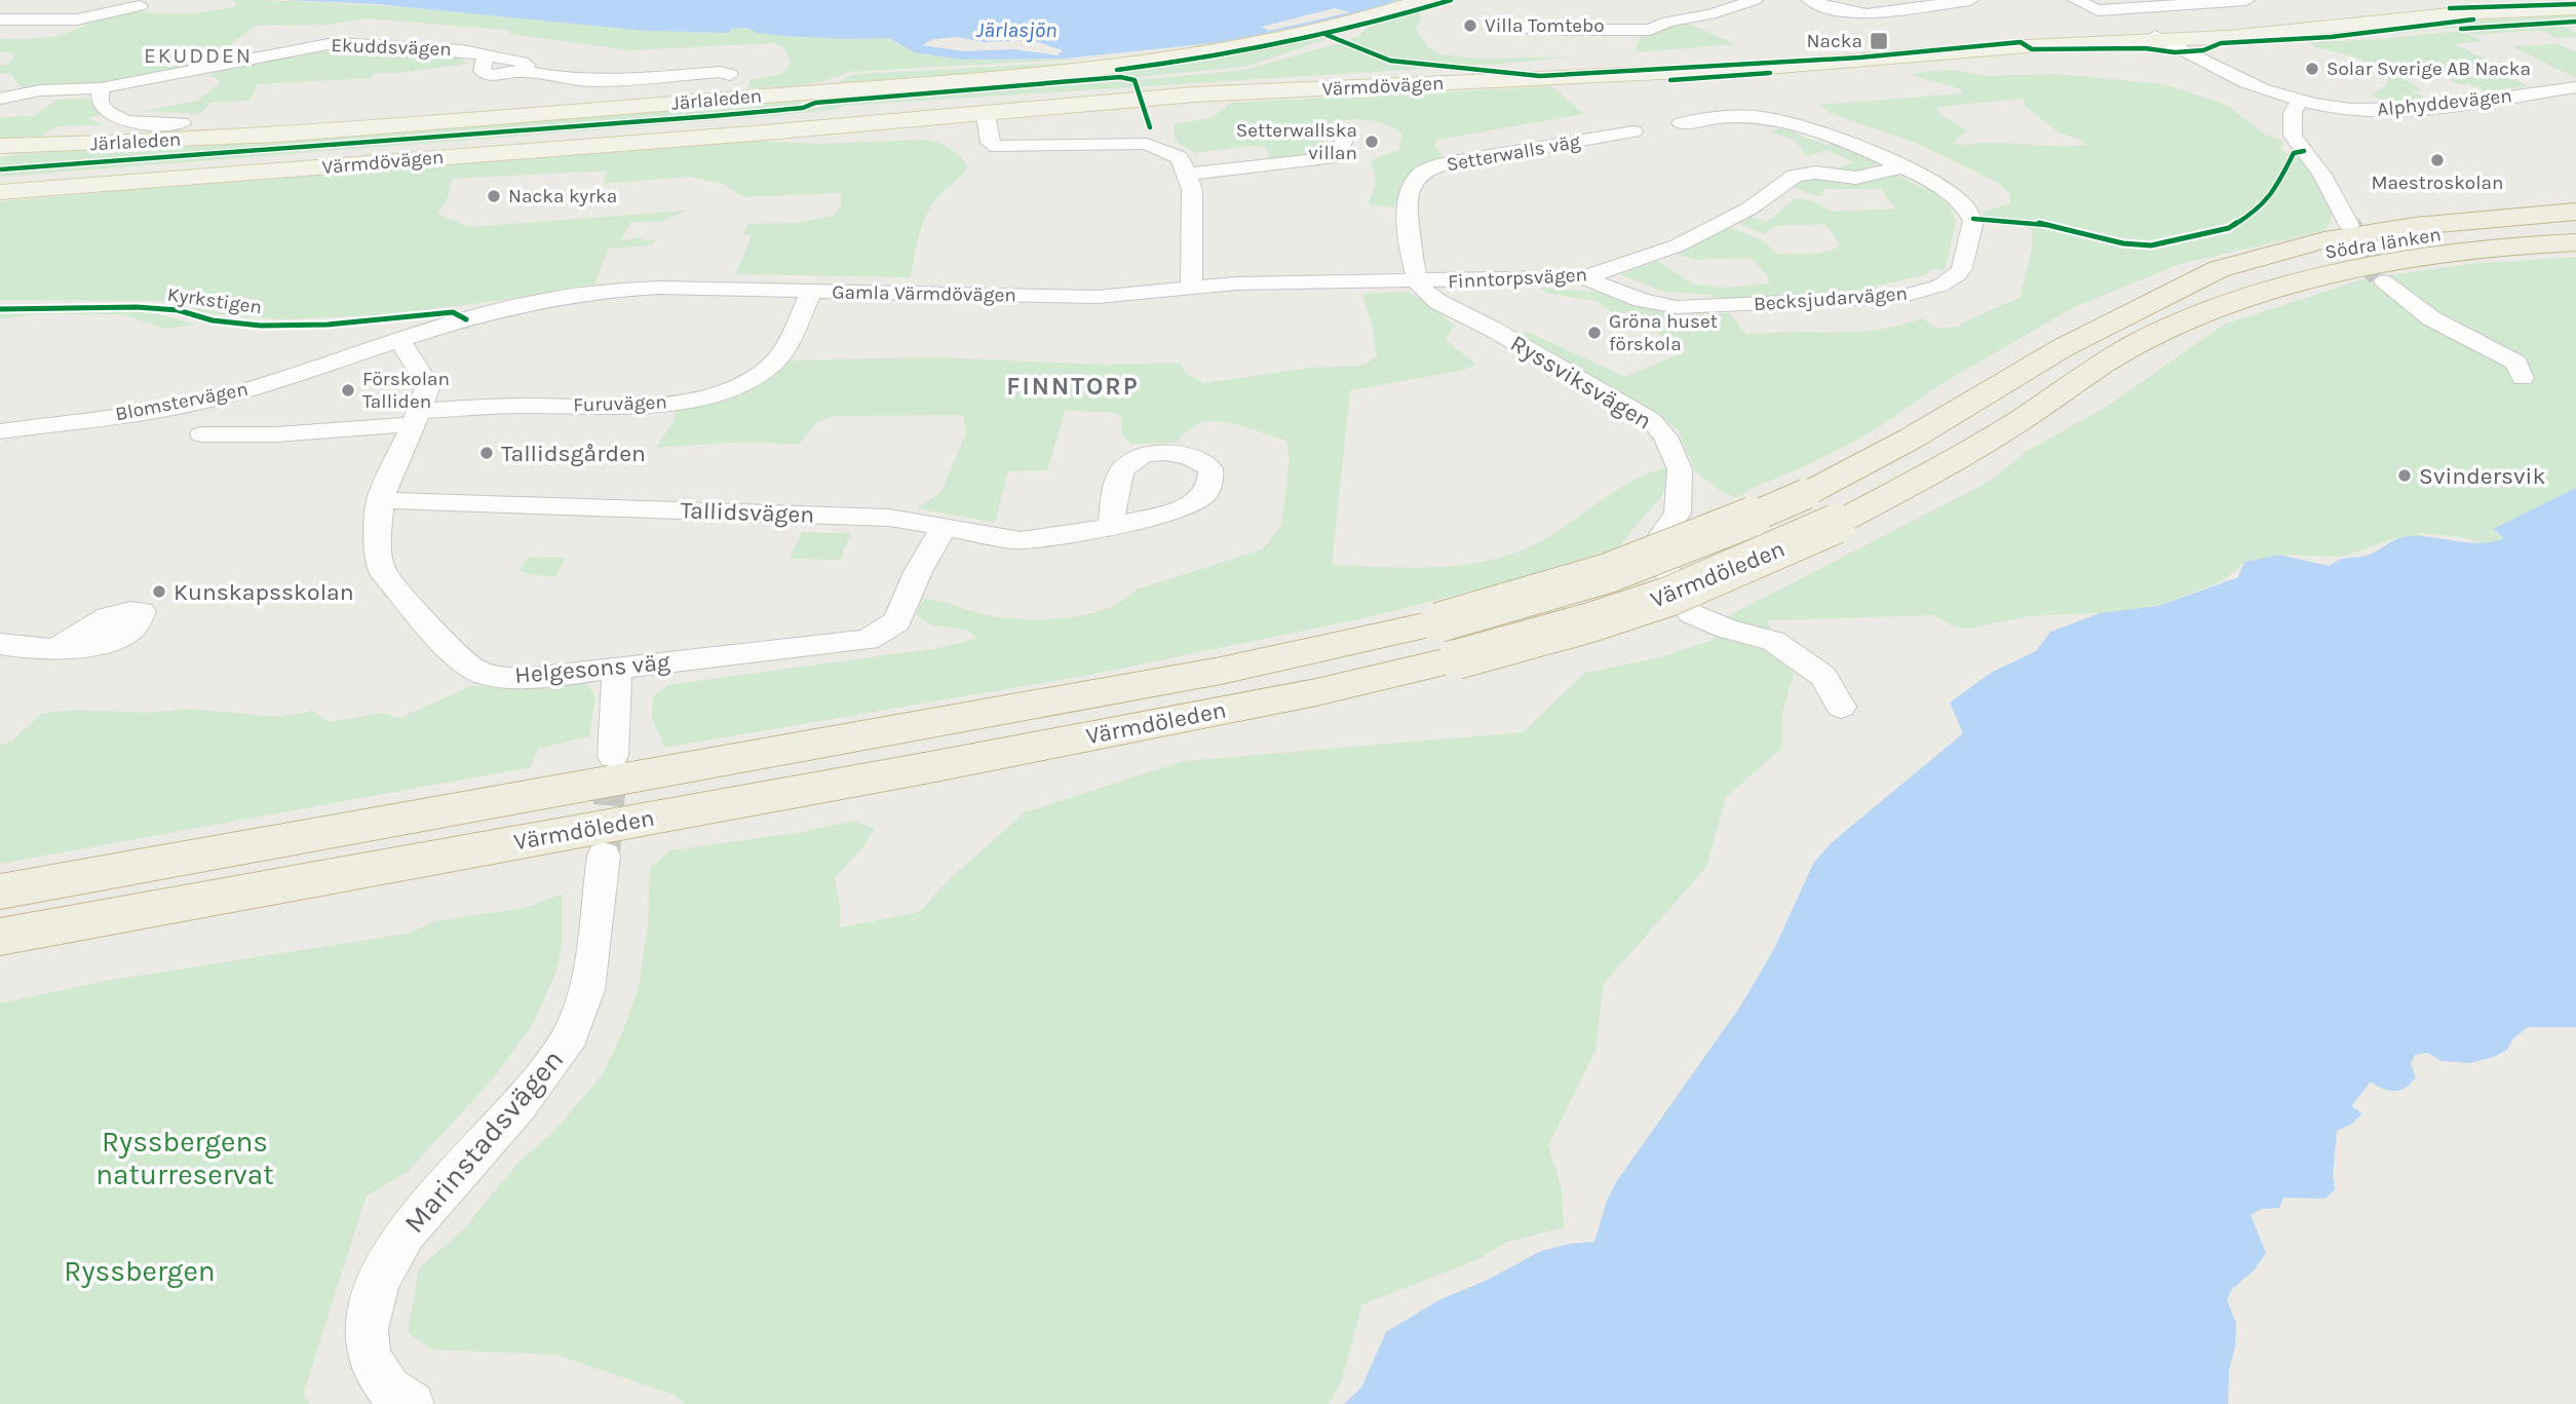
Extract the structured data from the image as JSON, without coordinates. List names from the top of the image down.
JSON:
{
  "streets": {
    "highway": ["Södra länken", "Värmdöleden"],
    "main road": ["Värmdövägen", "Järlaleden"],
    "street": [
      "Ekuddsvägen",
      "Alphyddevägen",
      "Setterwalls väg",
      "Finntorpsvägen",
      "Gamla Värmdövägen",
      "Becksjudarvägen",
      "Ryssviksvägen",
      "Blomstervägen",
      "Furuvägen",
      "Tallidsvägen",
      "Helgesons väg",
      "Marinstadsvägen"
    ],
    "cycle path": ["Kyrkstigen"]
  },
  "crossings": [
    ["Värmdövägen", "Alphyddevägen"],
    ["Setterwalls väg", "Finntorpsvägen"],
    ["Setterwalls väg", "Ryssviksvägen"],
    ["Södra länken", "Värmdöleden"],
    ["Finntorpsvägen", "Gamla Värmdövägen"],
    ["Finntorpsvägen", "Becksjudarvägen"],
    ["Finntorpsvägen", "Ryssviksvägen"],
    ["Gamla Värmdövägen", "Blomstervägen"],
    ["Gamla Värmdövägen", "Furuvägen"],
    ["Gamla Värmdövägen", "Helgesons väg"],
    ["Blomstervägen", "Helgesons väg"],
    ["Furuvägen", "Helgesons väg"],
    ["Tallidsvägen", "Helgesons väg"]
  ],
  "districts": ["EKUDDEN", "FINNTORP"],
  "water": ["Järlasjön"],
  "parks": ["Ryssbergens naturreservat", "Ryssbergen"],
  "places": {
    "other": [
      "Villa Tomtebo",
      "Solar Sverige AB Nacka",
      "Setterwallska villan",
      "Maestroskolan",
      "Nacka kyrka",
      "Gröna huset förskola",
      "Förskolan Talliden",
      "Tallidsgården",
      "Svindersvik",
      "Kunskapsskolan"
    ],
    "transit": ["Nacka"]
  }
}
